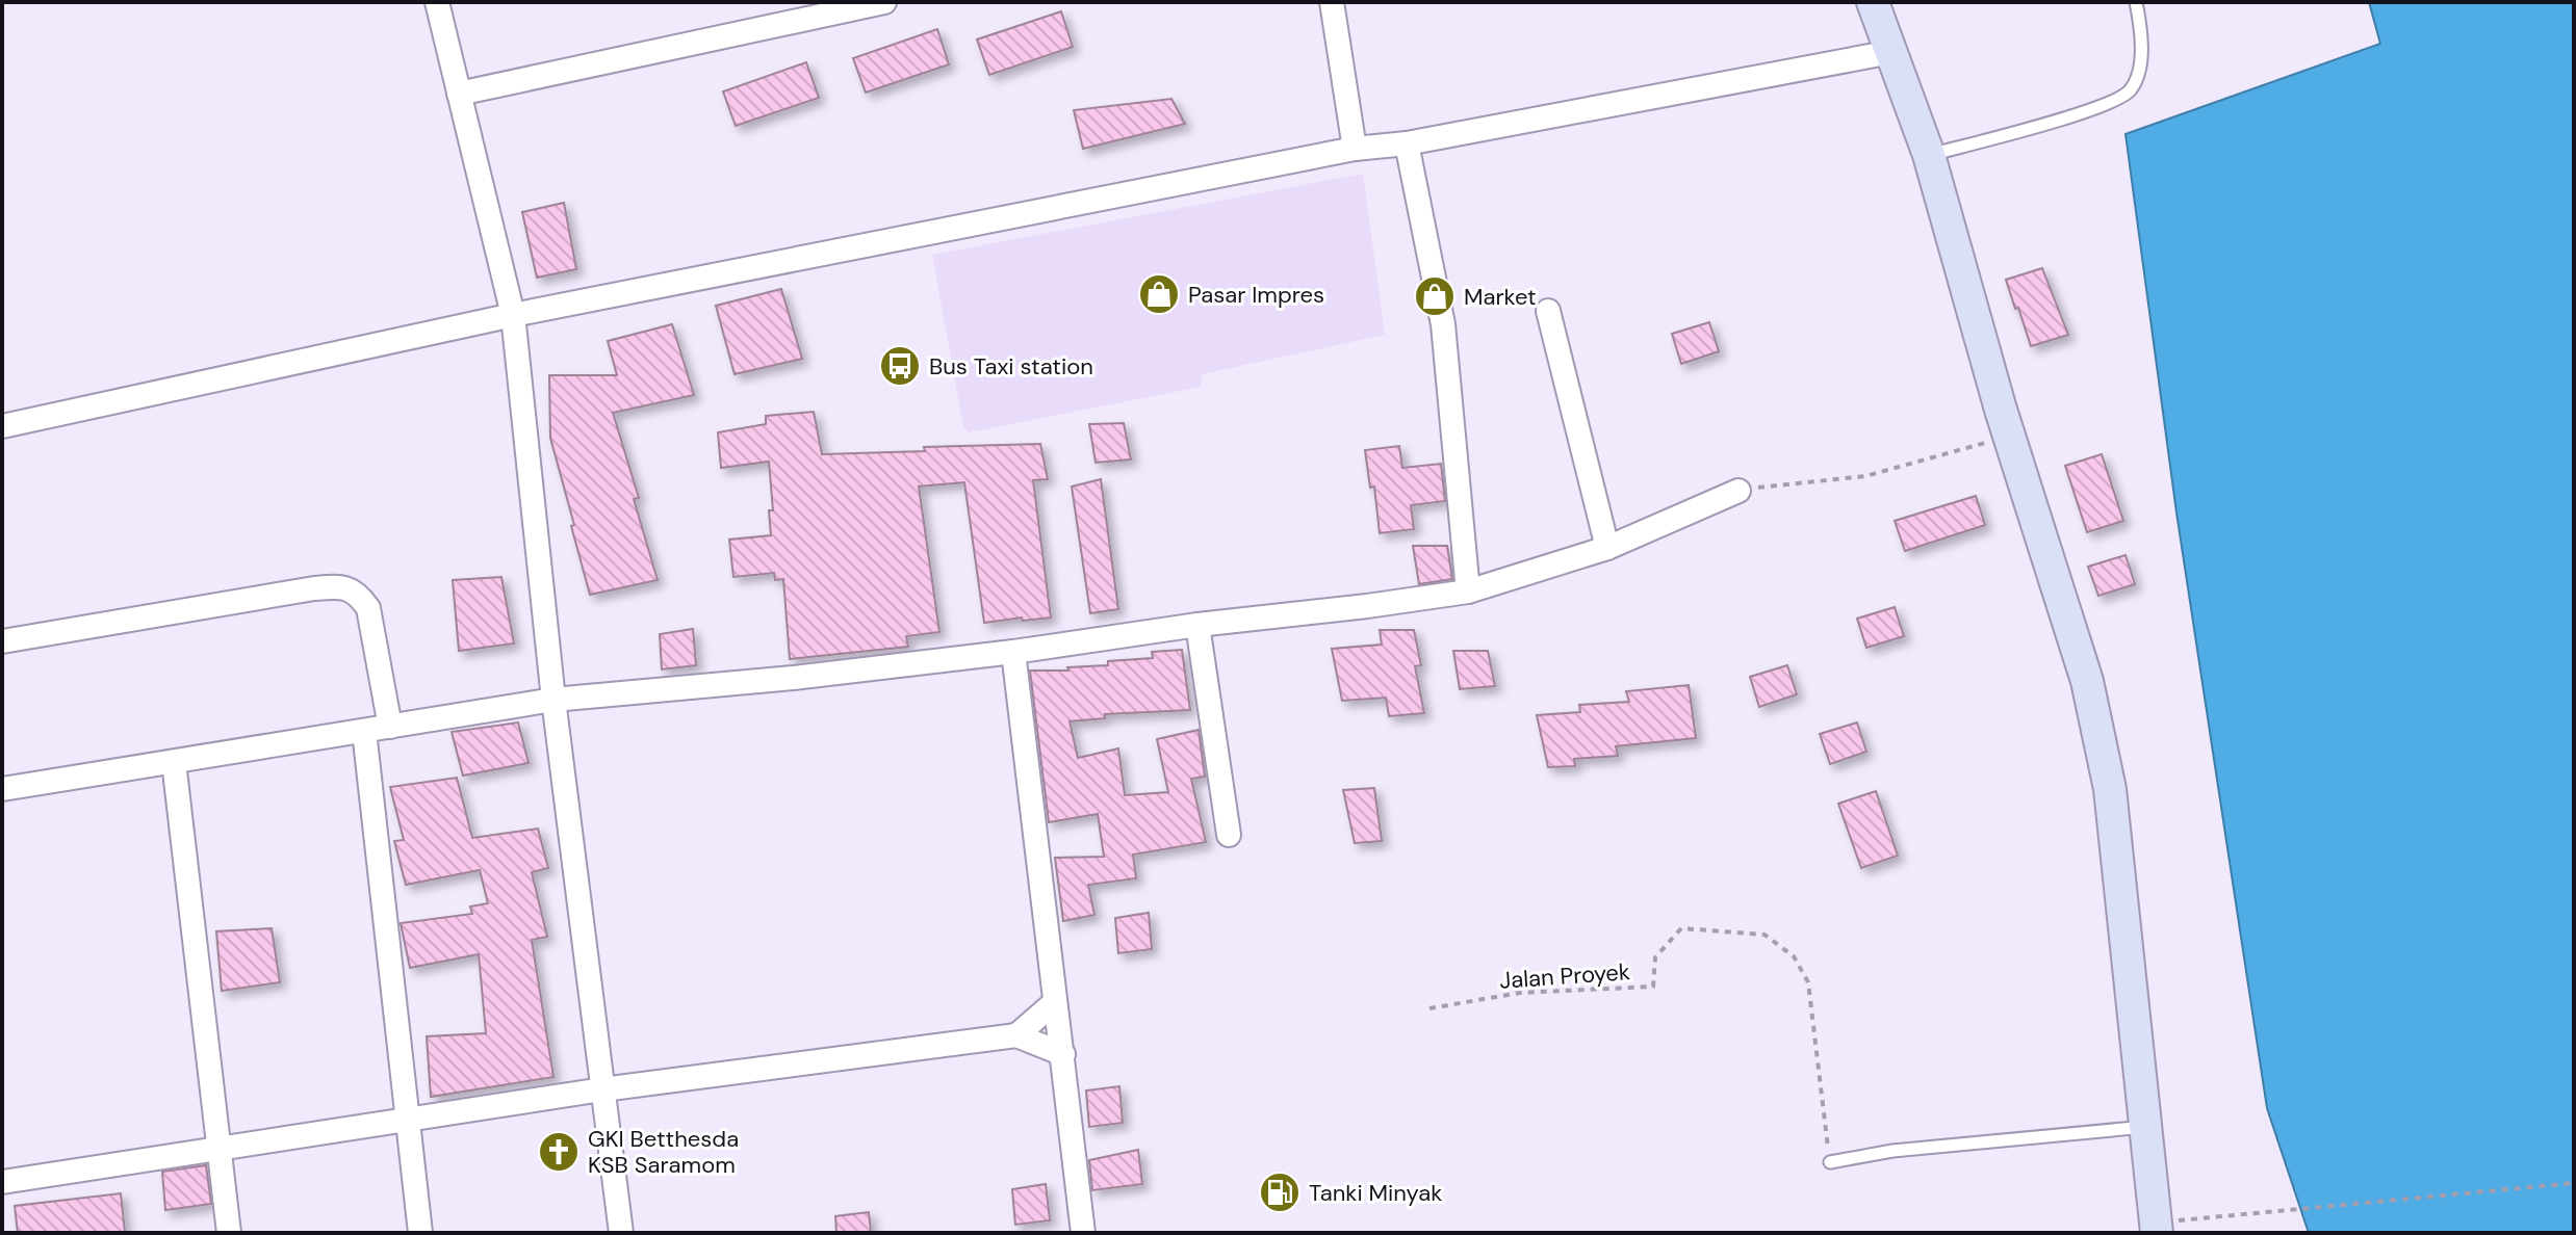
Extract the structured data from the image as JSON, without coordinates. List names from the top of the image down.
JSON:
{
  "streets": {
    "path": ["Jalan Proyek"]
  },
  "places": {
    "shop": ["Pasar Impres", "Market"],
    "bus stop": ["Bus Taxi station"],
    "church": ["GKI Betthesda KSB Saramom"],
    "fuel station": ["Tanki Minyak"]
  }
}
